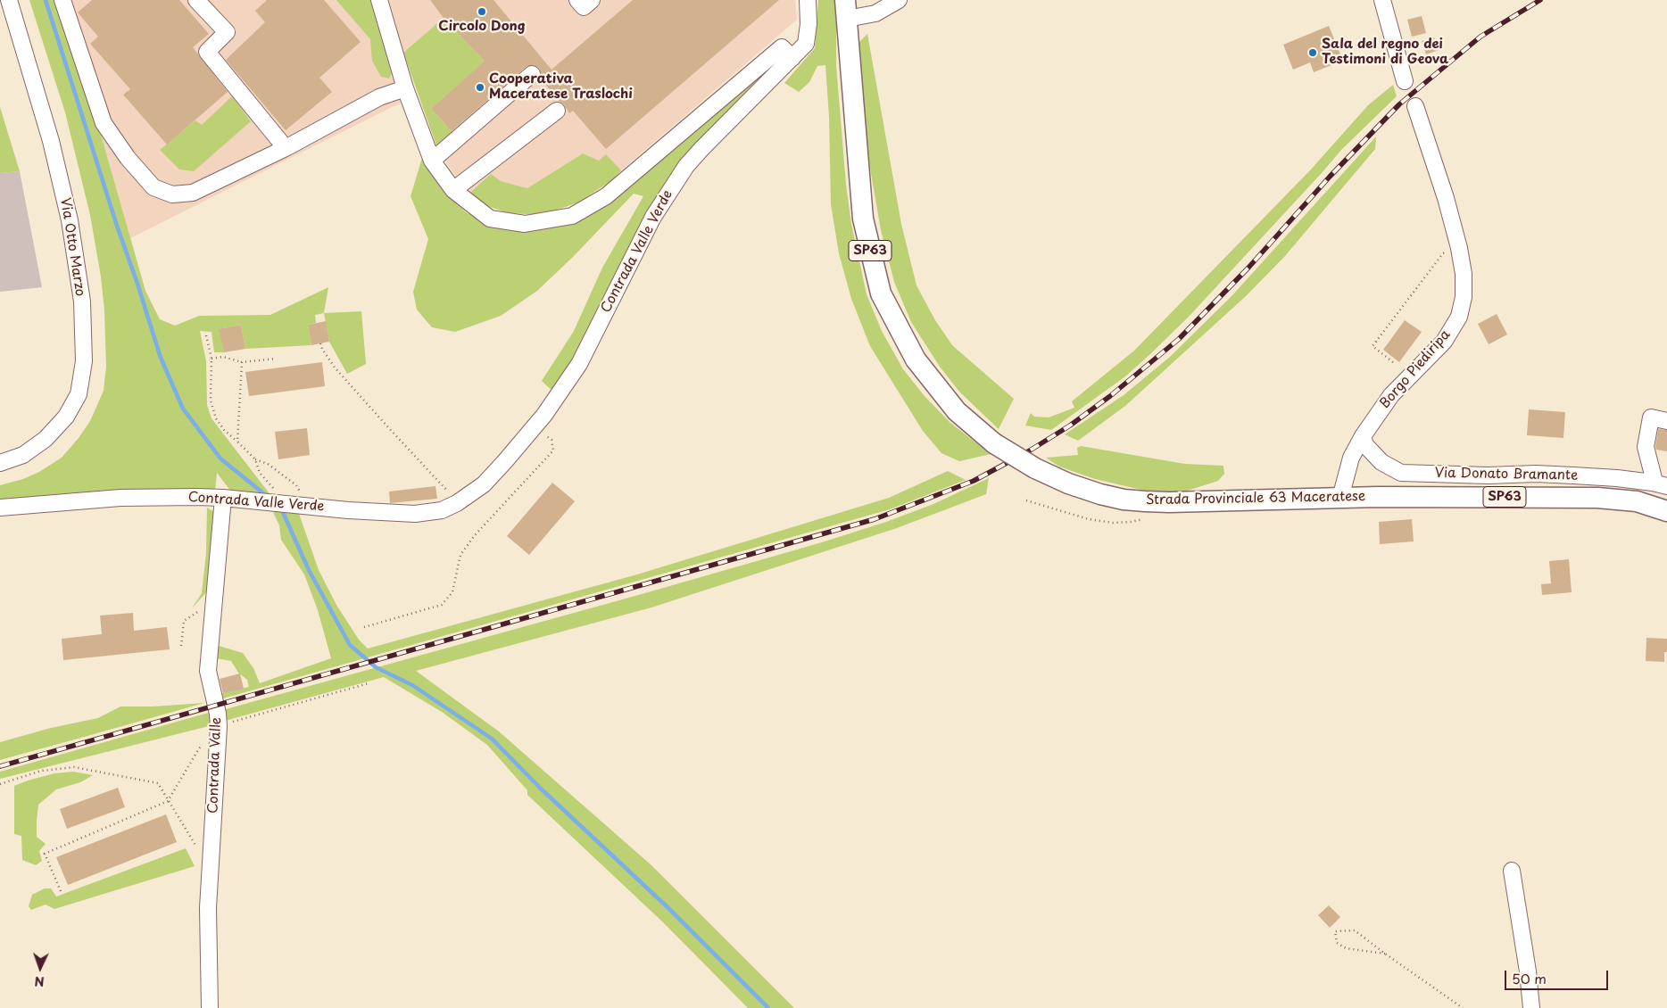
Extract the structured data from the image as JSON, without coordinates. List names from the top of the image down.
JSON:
{
  "streets": {
    "main road": ["SP63", "Strada Provinciale 63 Maceratese"],
    "street": [
      "Via Otto Marzo",
      "Contrada Valle Verde",
      "Borgo Piediripa",
      "Via Donato Bramante",
      "Contrada Valle"
    ]
  },
  "crossings": [
    ["Contrada Valle Verde", "Contrada Valle"],
    ["Borgo Piediripa", "Via Donato Bramante"],
    ["Borgo Piediripa", "Strada Provinciale 63 Maceratese"]
  ],
  "places": ["Circolo Dong", "Sala del regno dei Testimoni di Geova", "Cooperativa Maceratese Traslochi"],
  "scale_bar": "50 m",
  "north": "bottom"
}
